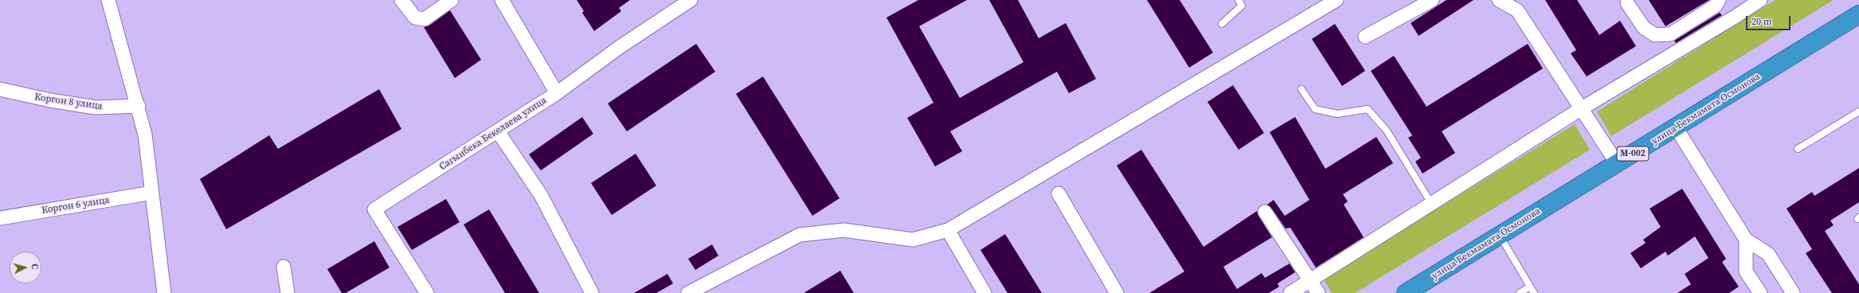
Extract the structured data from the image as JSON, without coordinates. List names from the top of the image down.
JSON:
{
  "streets": {
    "highway": ["улица Бекмамата Осмонова", "M-002"],
    "street": ["Коргон 8 улица", "Сагынбека Бекелаева улица", "Коргон 6 улица"]
  },
  "scale_bar": "20 m",
  "north": "right"
}
